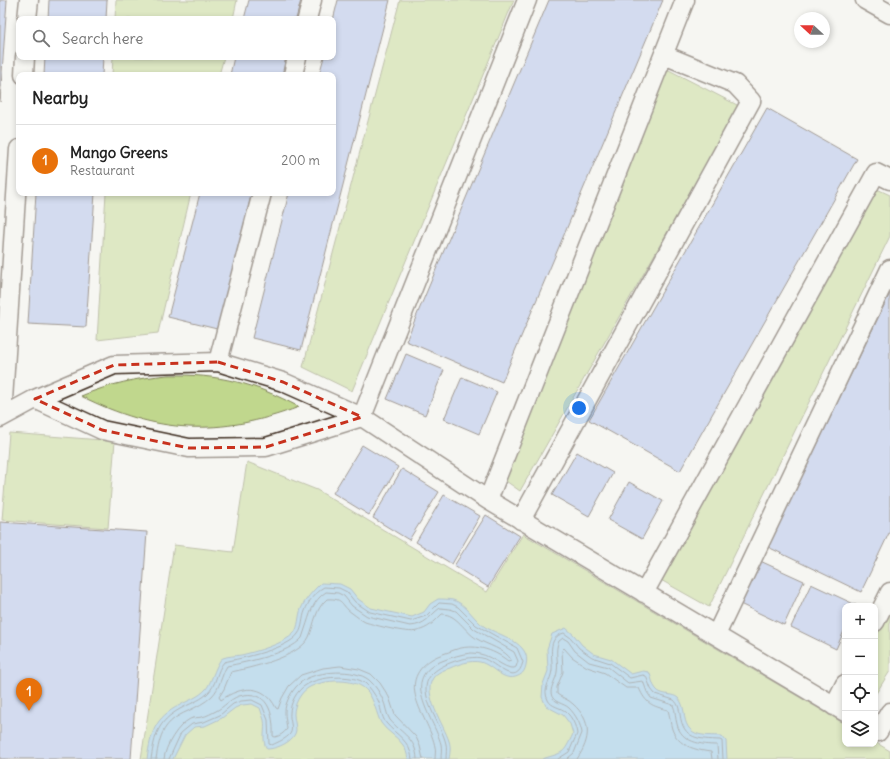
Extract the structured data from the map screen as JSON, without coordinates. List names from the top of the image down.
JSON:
{
  "north": "left",
  "page": {
    "search": "Search here",
    "heading": "Nearby",
    "list": [
      {
        "mark": "1",
        "name": "Mango Greens",
        "note": "Restaurant",
        "value": "200 m"
      }
    ],
    "map_buttons": ["+", "−"],
    "pins": "1"
  }
}
